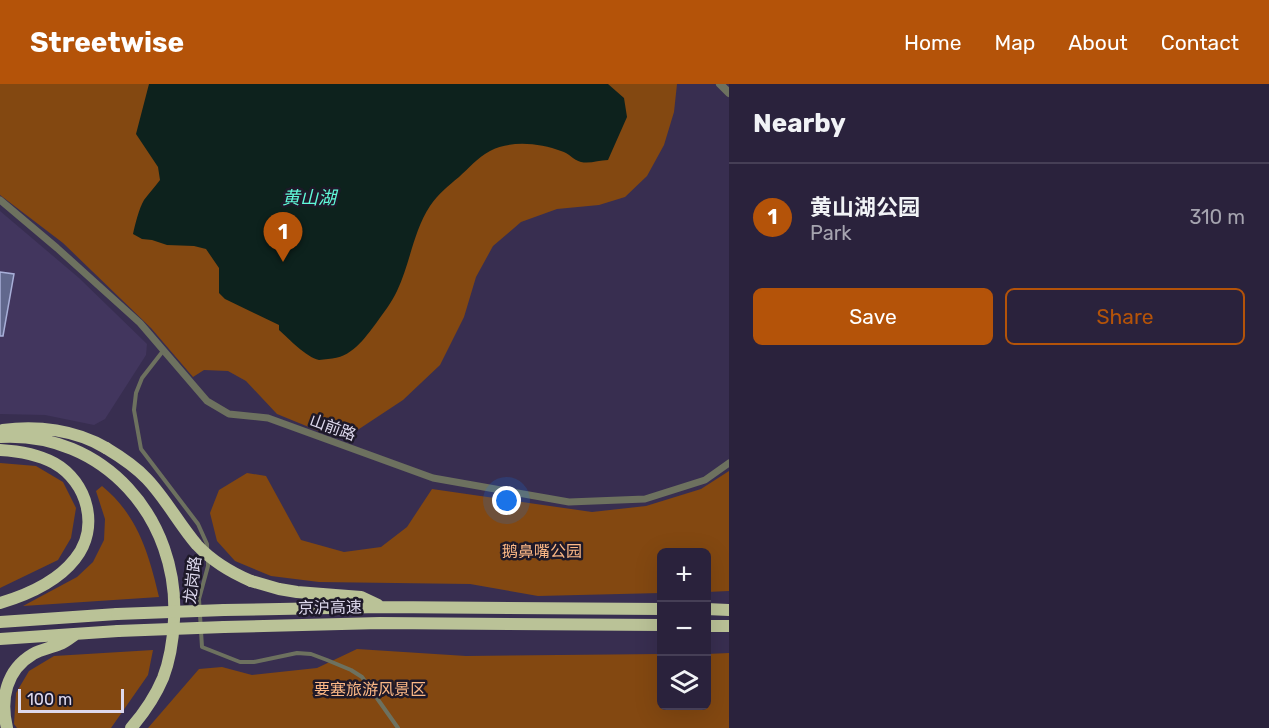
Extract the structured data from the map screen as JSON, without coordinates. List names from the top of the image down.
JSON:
{
  "streets": {
    "highway": ["京沪高速"],
    "street": ["山前路"],
    "lane": ["龙岗路"]
  },
  "crossings": [
    ["山前路", "龙岗路"]
  ],
  "water": ["黄山湖"],
  "parks": ["鹅鼻嘴公园", "要塞旅游风景区"],
  "scale_bar": "100 m",
  "page": {
    "header": "Streetwise",
    "nav": [
      "Home",
      "Map",
      "About",
      "Contact"
    ],
    "heading": "Nearby",
    "list": [
      {
        "mark": "1",
        "name": "黄山湖公园",
        "note": "Park",
        "value": "310 m"
      }
    ],
    "pins": "1",
    "buttons": ["Save", "Share"],
    "map_buttons": ["+", "−"],
    "scale": "100 m"
  }
}
